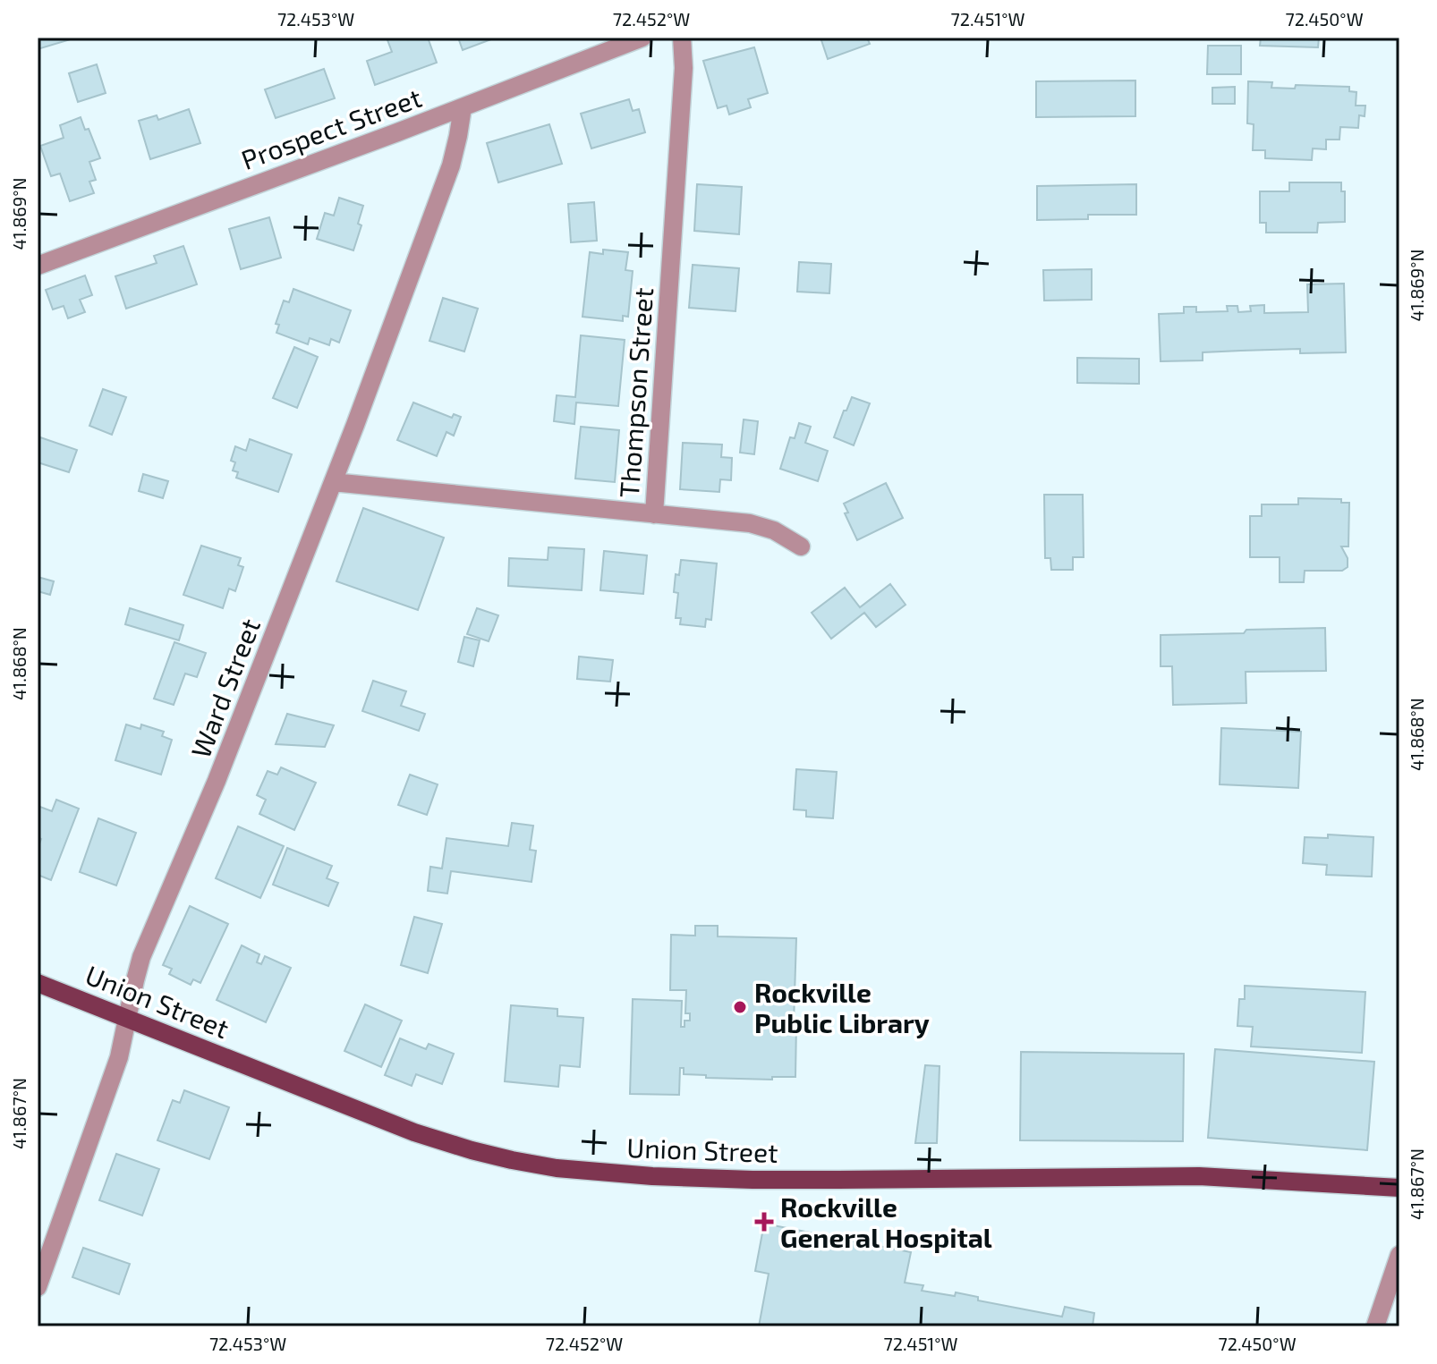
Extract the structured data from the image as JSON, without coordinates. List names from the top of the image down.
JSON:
{
  "streets": {
    "main road": ["Union Street"],
    "street": ["Prospect Street", "Thompson Street", "Ward Street"]
  },
  "crossings": [
    ["Prospect Street", "Ward Street"],
    ["Thompson Street", "Ward Street"],
    ["Ward Street", "Union Street"]
  ],
  "places": {
    "other": ["Rockville Public Library"],
    "health": ["Rockville General Hospital"]
  },
  "coordinates": [
    "72.453°W",
    "72.452°W",
    "72.451°W",
    "72.450°W",
    "41.869°N",
    "41.868°N",
    "41.867°N"
  ]
}
